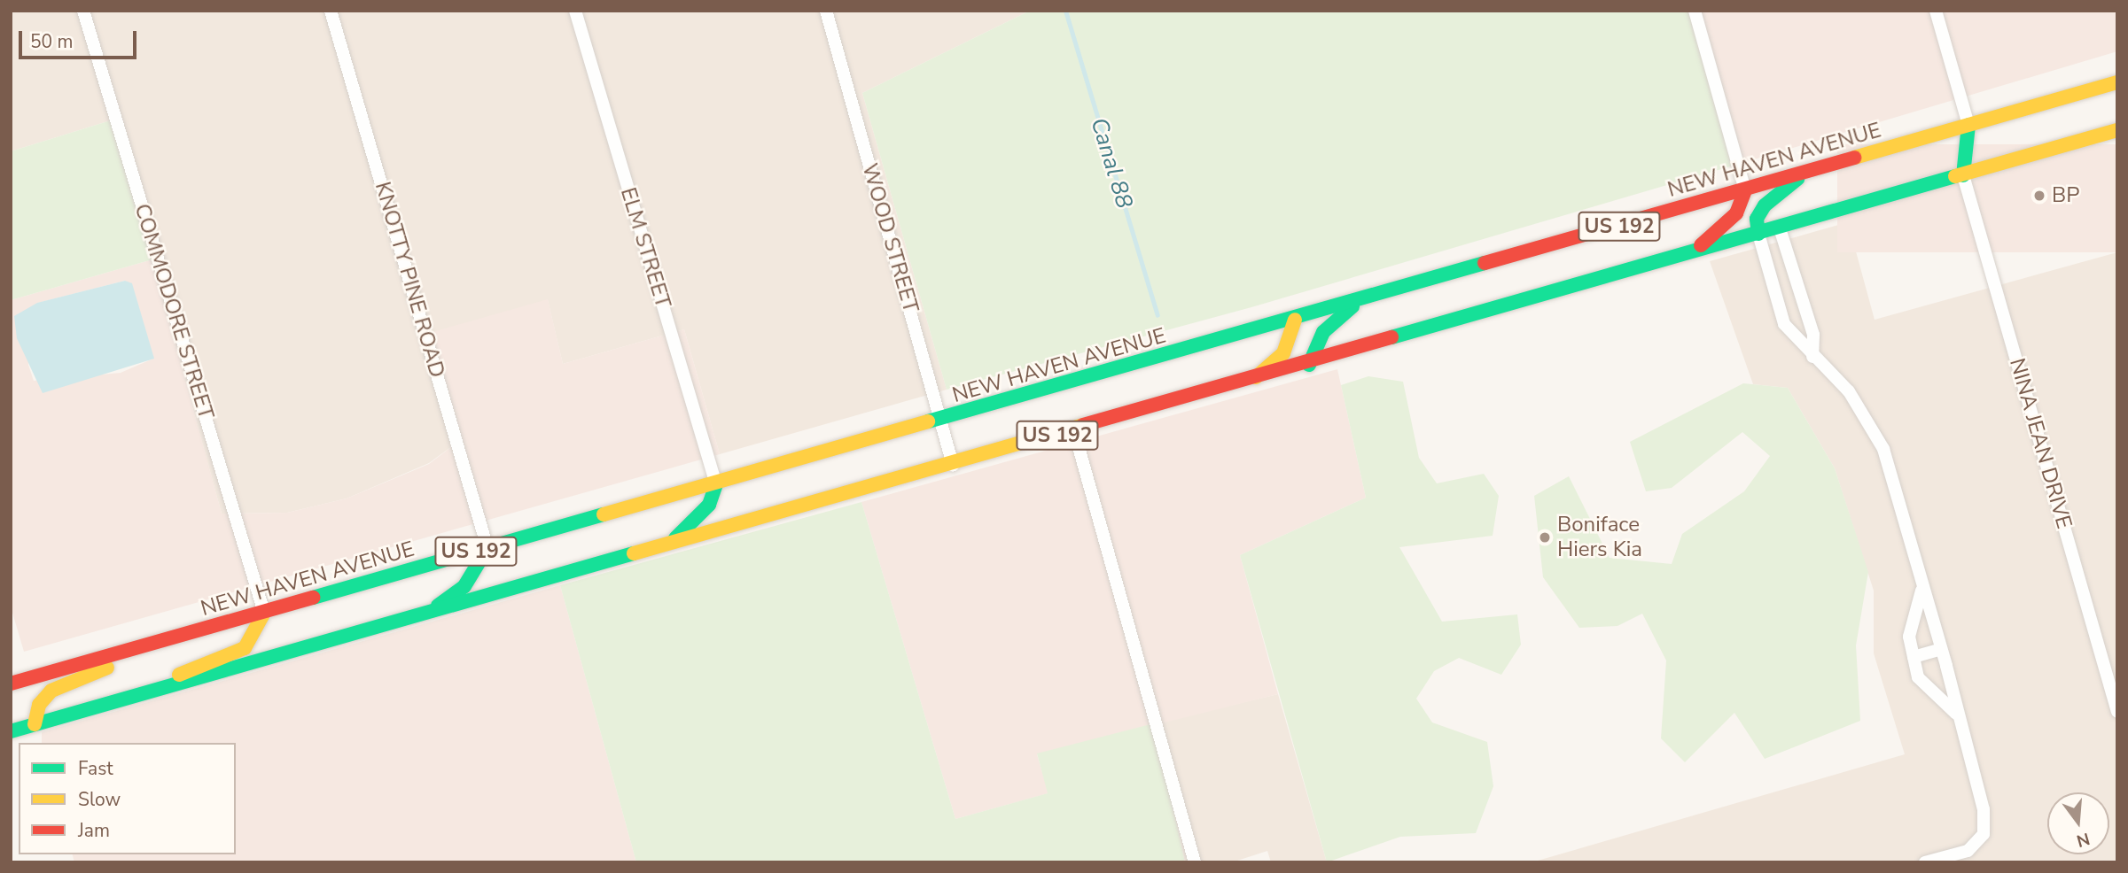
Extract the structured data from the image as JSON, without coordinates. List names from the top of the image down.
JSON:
{
  "streets": {
    "main road": ["NEW HAVEN AVENUE", "US 192"],
    "street": [
      "WOOD STREET",
      "ELM STREET",
      "KNOTTY PINE ROAD",
      "COMMODORE STREET",
      "NINA JEAN DRIVE"
    ]
  },
  "crossings": [
    ["NEW HAVEN AVENUE", "WOOD STREET"],
    ["NEW HAVEN AVENUE", "ELM STREET"],
    ["NEW HAVEN AVENUE", "KNOTTY PINE ROAD"],
    ["NEW HAVEN AVENUE", "COMMODORE STREET"],
    ["US 192", "WOOD STREET"],
    ["US 192", "NINA JEAN DRIVE"]
  ],
  "water": ["Canal 88"],
  "places": ["BP", "Boniface Hiers Kia"],
  "legend": ["Fast", "Slow", "Jam"],
  "scale_bar": "50 m",
  "north": "bottom"
}
